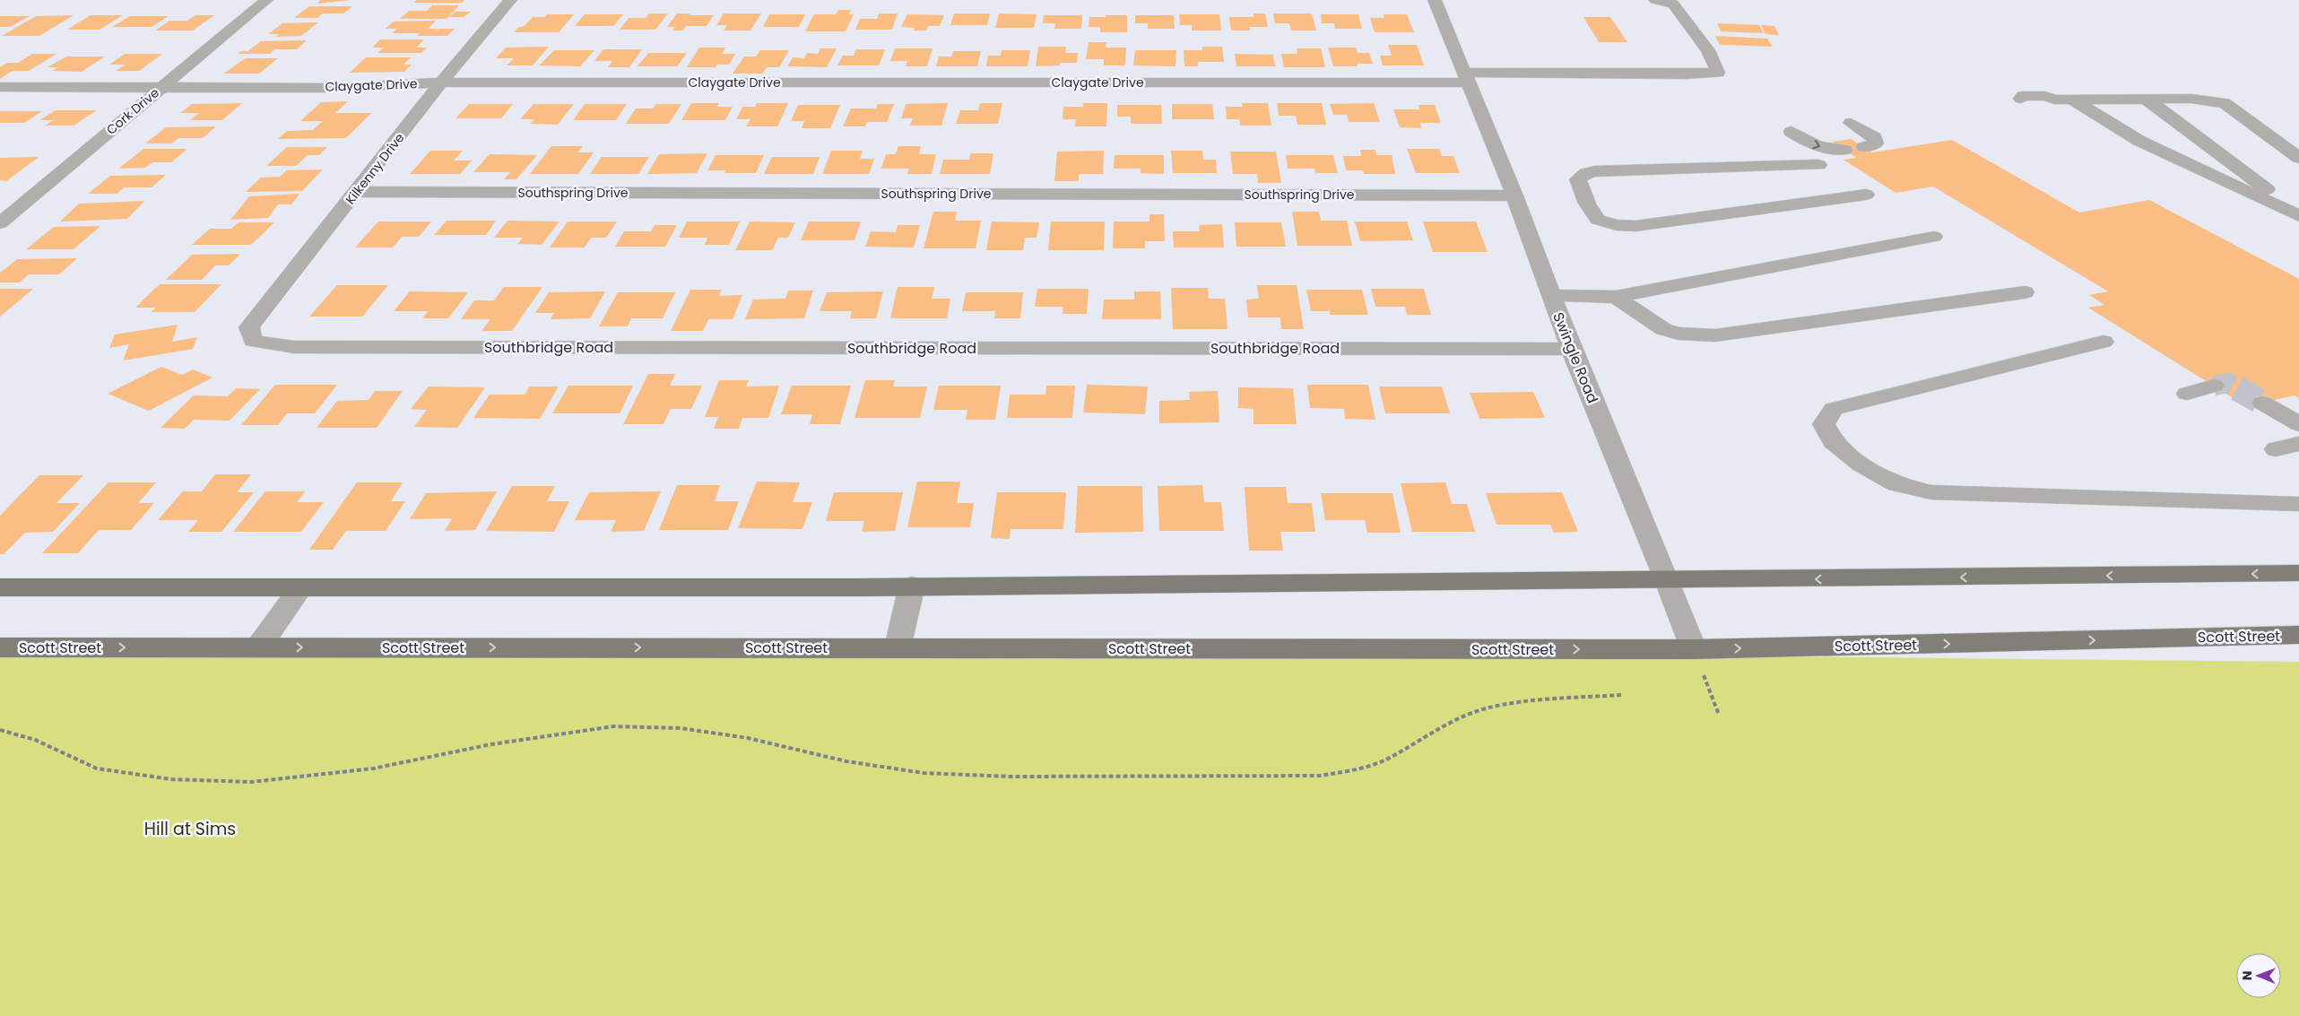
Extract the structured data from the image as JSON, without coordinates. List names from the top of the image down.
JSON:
{
  "streets": {
    "main road": ["Scott Street"],
    "street": [
      "Claygate Drive",
      "Cork Drive",
      "Kilkenny Drive",
      "Southspring Drive",
      "Southbridge Road",
      "Swingle Road"
    ]
  },
  "crossings": [
    ["Claygate Drive", "Cork Drive"],
    ["Claygate Drive", "Kilkenny Drive"],
    ["Claygate Drive", "Swingle Road"],
    ["Kilkenny Drive", "Southspring Drive"],
    ["Kilkenny Drive", "Southbridge Road"],
    ["Southspring Drive", "Swingle Road"],
    ["Southbridge Road", "Swingle Road"],
    ["Swingle Road", "Scott Street"]
  ],
  "parks": ["Hill at Sims"],
  "north": "left"
}
